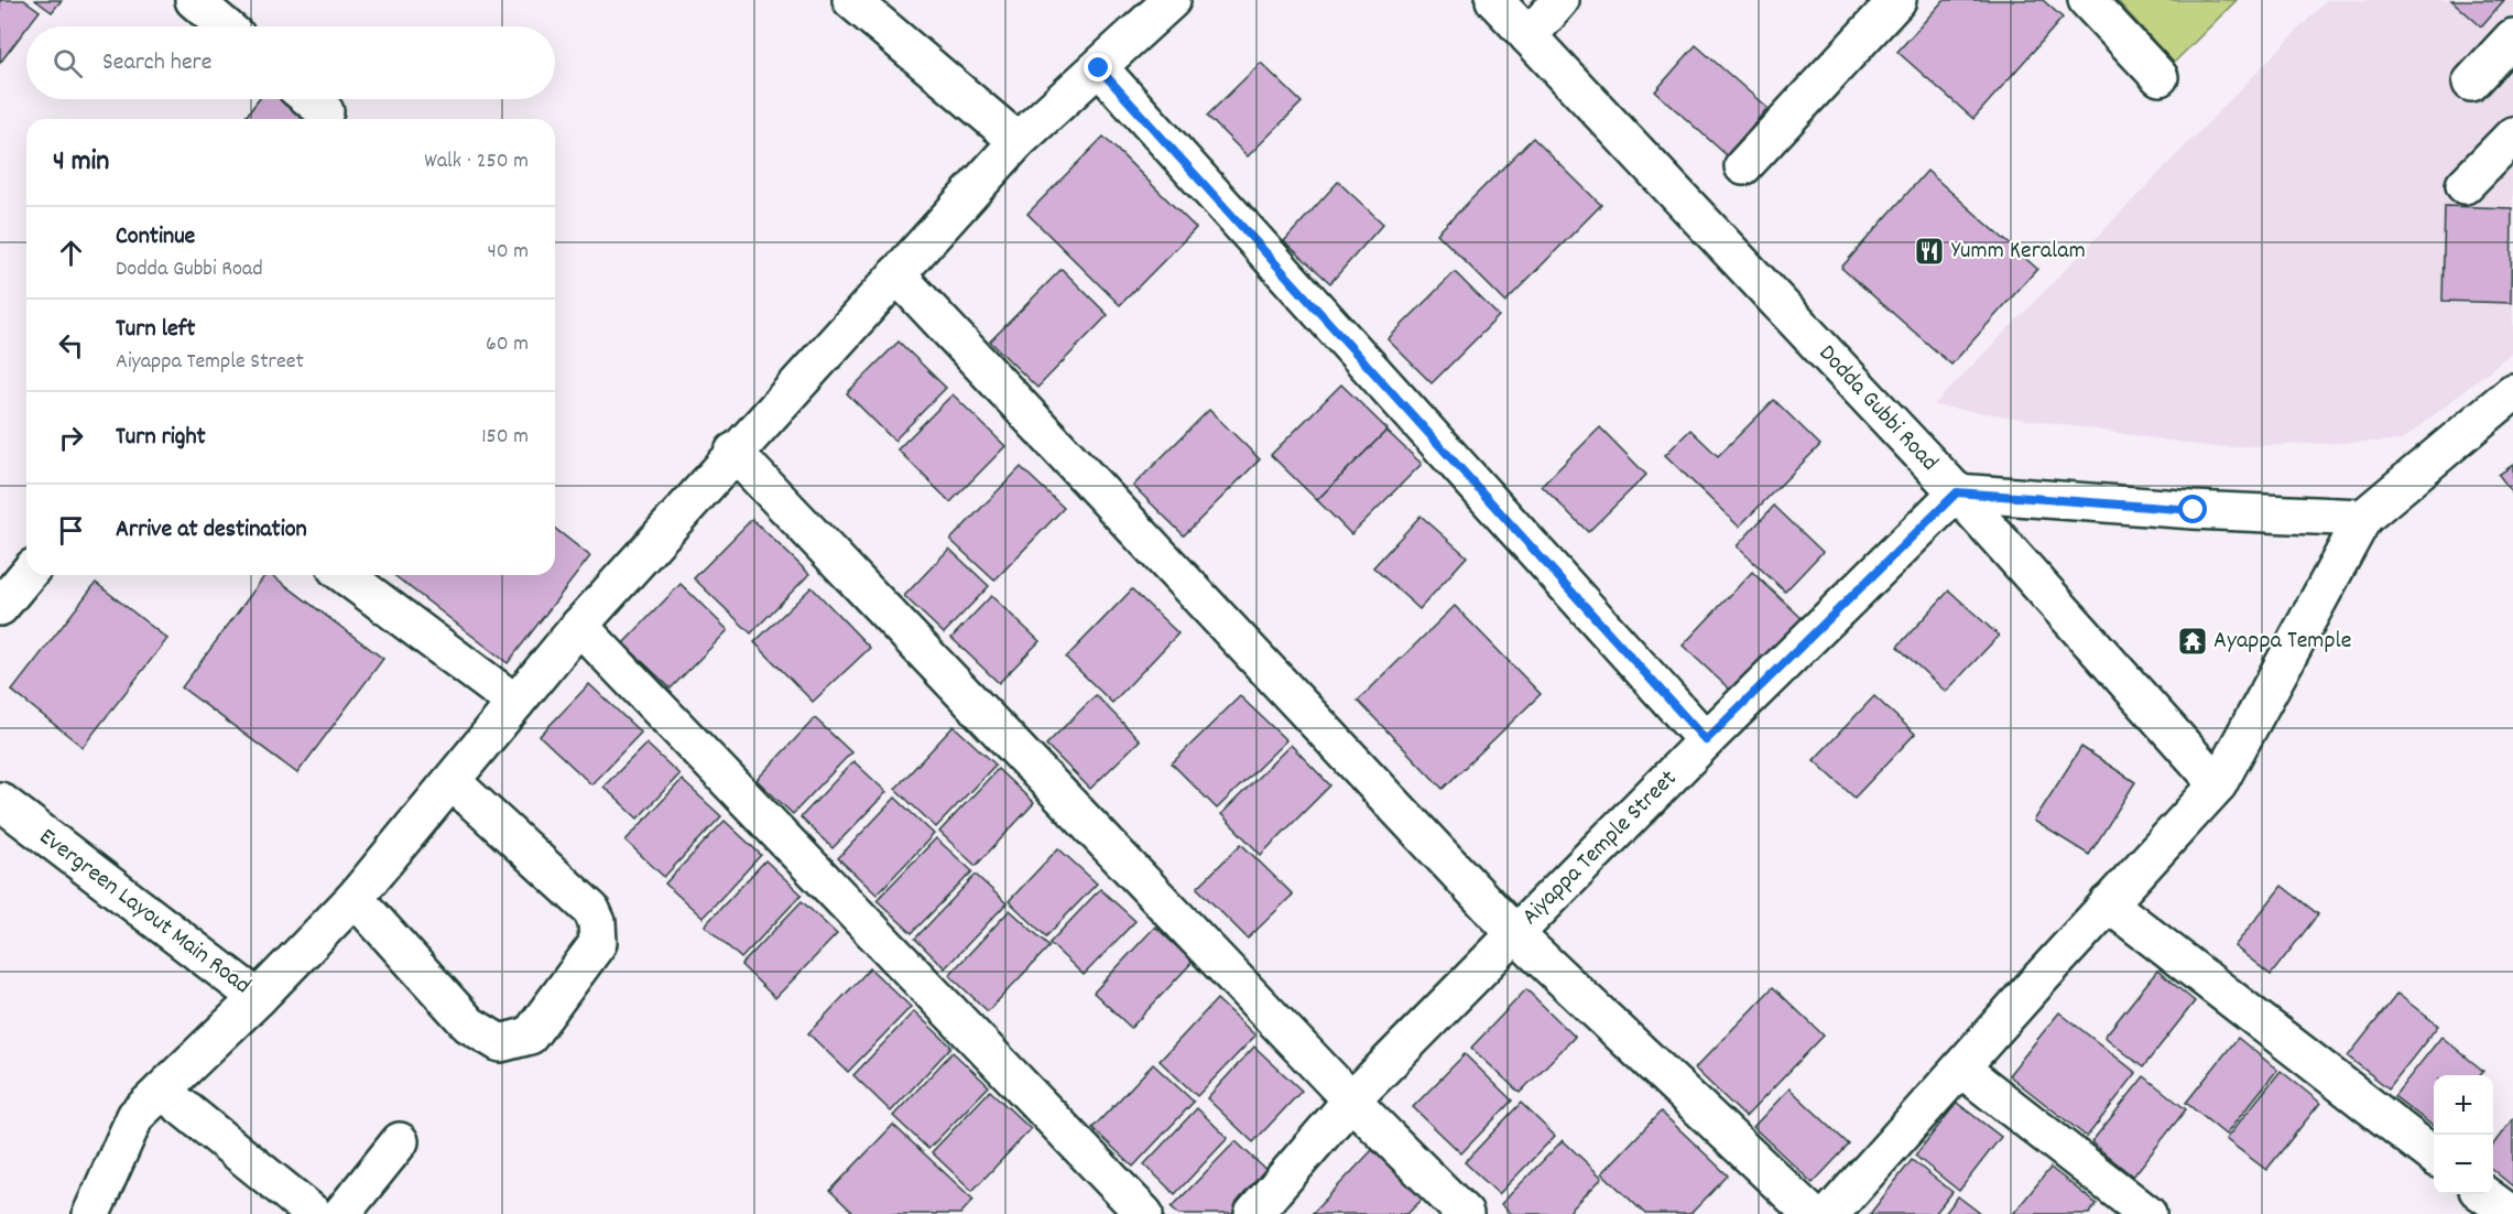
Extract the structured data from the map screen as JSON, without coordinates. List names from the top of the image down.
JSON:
{
  "streets": {
    "street": ["Dodda Gubbi Road", "Aiyappa Temple Street", "Evergreen Layout Main Road"]
  },
  "crossings": [
    ["Dodda Gubbi Road", "Aiyappa Temple Street"]
  ],
  "places": {
    "restaurant": ["Yumm Keralam"],
    "temple": ["Ayappa Temple"]
  },
  "page": {
    "search": "Search here",
    "heading": ["4 min", "Walk · 250 m"],
    "list": [
      ["Continue", "Dodda Gubbi Road", "40 m"],
      ["Turn left", "Aiyappa Temple Street", "60 m"],
      ["Turn right", "150 m"],
      "Arrive at destination"
    ],
    "map_buttons": ["+", "−"]
  }
}
